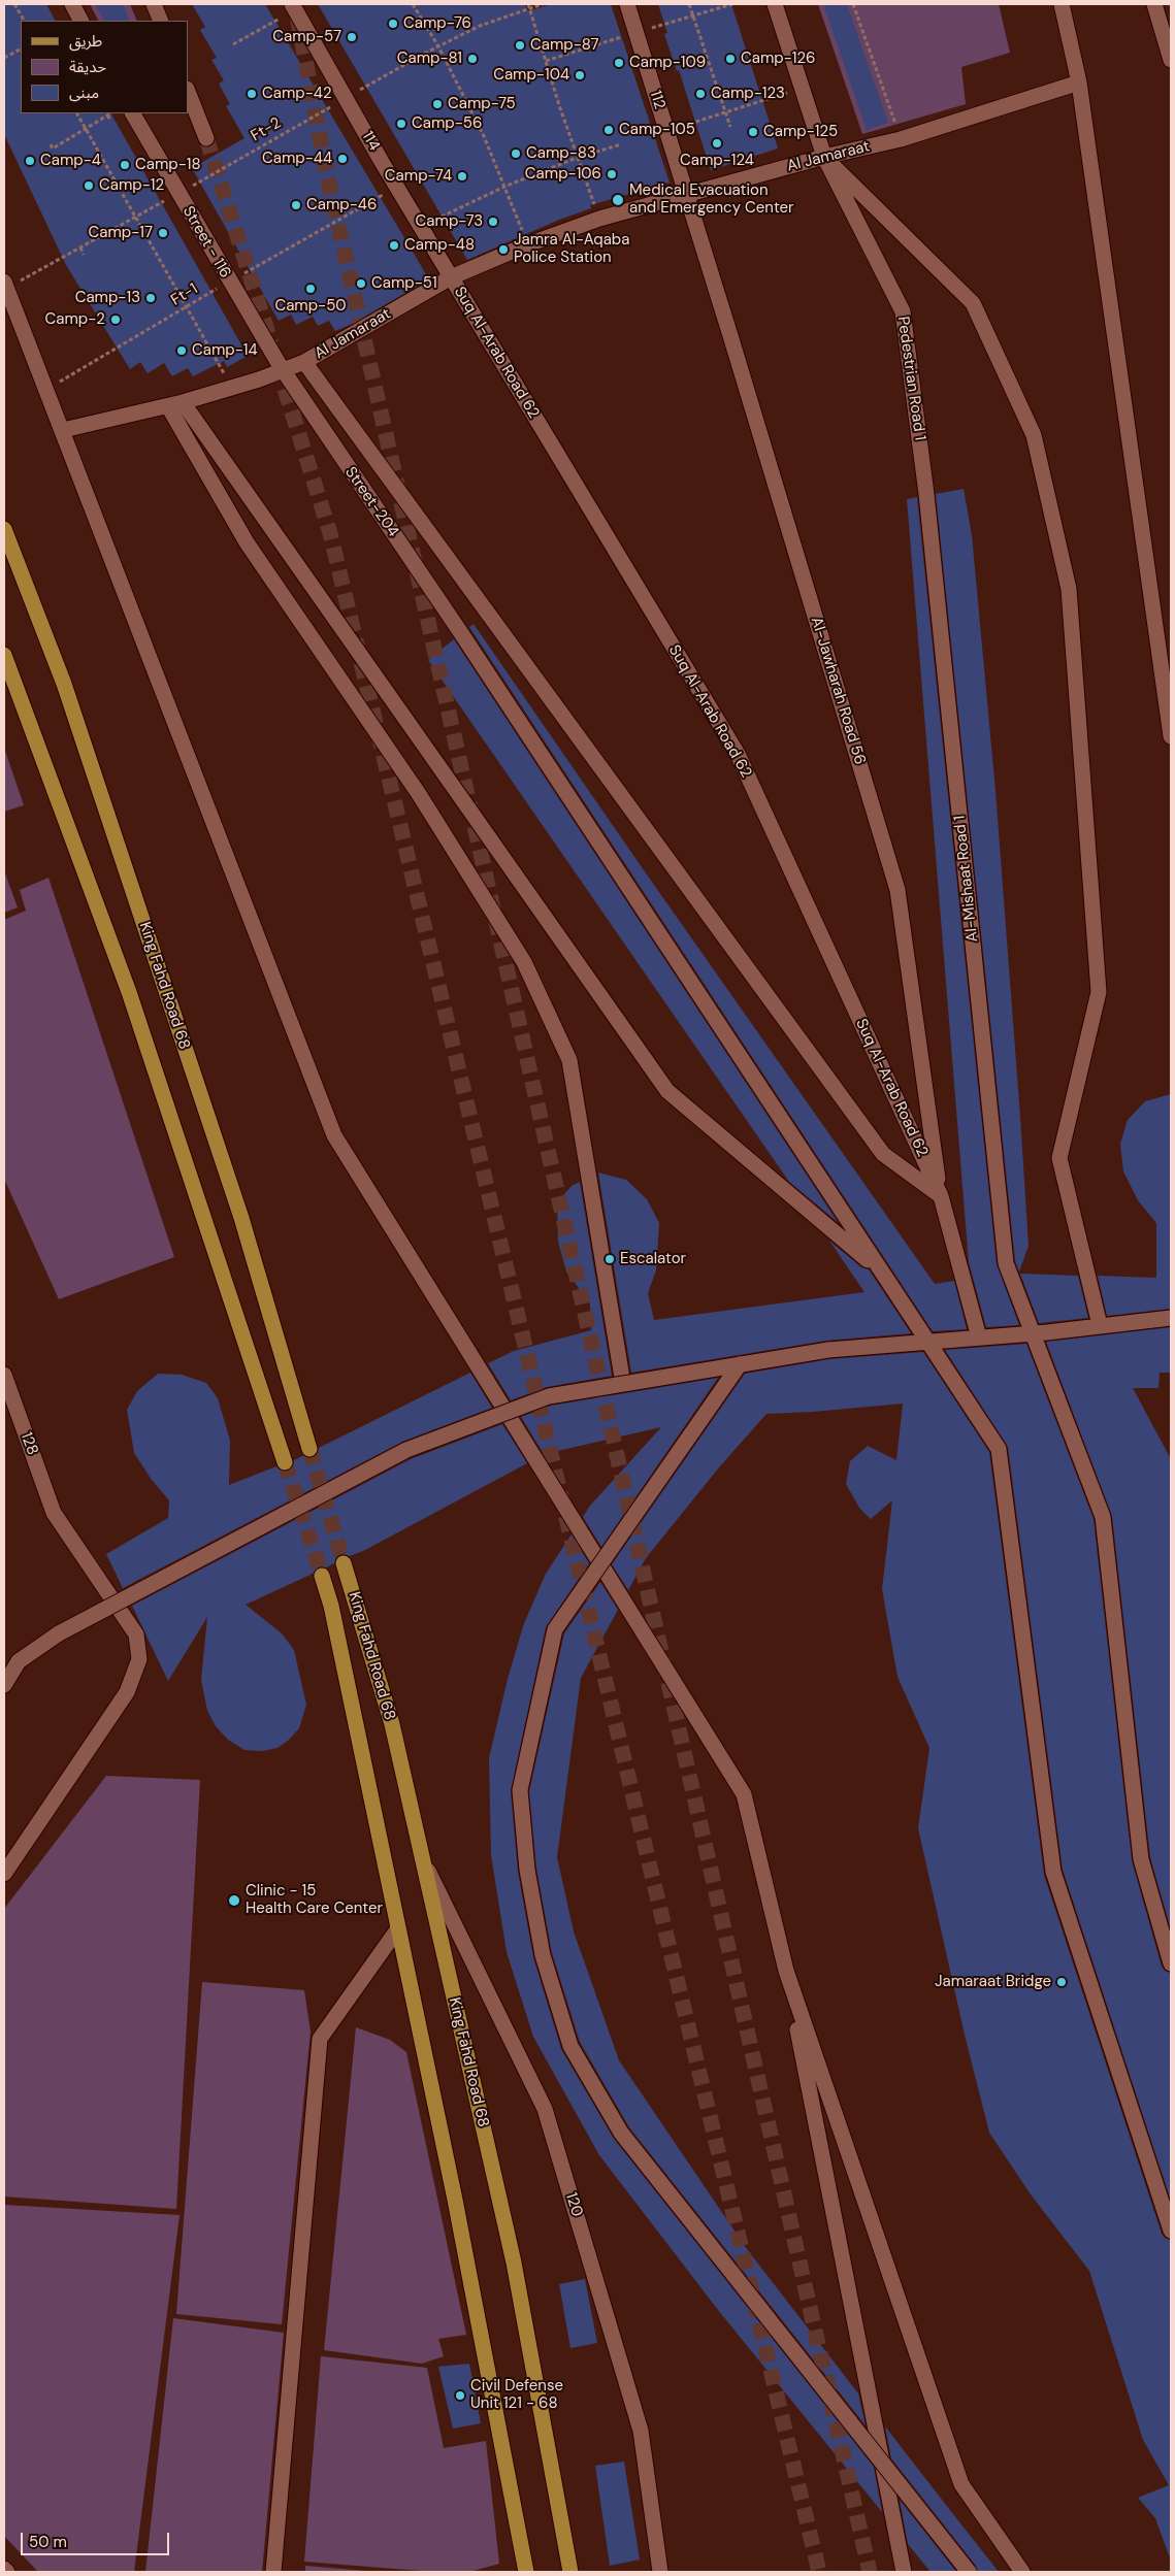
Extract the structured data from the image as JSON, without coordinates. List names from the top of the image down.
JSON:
{
  "streets": {
    "main road": ["King Fahd Road 68"],
    "street": [
      "112",
      "114",
      "Al Jamaraat",
      "Street - 116",
      "Suq Al-Arab Road 62",
      "Pedestrian Road 1",
      "Street-204",
      "Al-Jawharah Road 56",
      "Al-Mishaat Road 1",
      "128",
      "120"
    ],
    "path": ["Ft-2", "Ft-1"]
  },
  "crossings": [
    ["112", "Al Jamaraat"],
    ["112", "Al-Jawharah Road 56"],
    ["Ft-2", "114"],
    ["Ft-2", "Street - 116"],
    ["114", "Al Jamaraat"],
    ["114", "Suq Al-Arab Road 62"],
    ["Al Jamaraat", "Street - 116"],
    ["Al Jamaraat", "Suq Al-Arab Road 62"],
    ["Al Jamaraat", "Pedestrian Road 1"],
    ["Al Jamaraat", "Street-204"],
    ["Al Jamaraat", "Al-Jawharah Road 56"],
    ["Street - 116", "Ft-1"],
    ["Street - 116", "Street-204"],
    ["Suq Al-Arab Road 62", "Al-Jawharah Road 56"],
    ["Pedestrian Road 1", "Al-Mishaat Road 1"],
    ["King Fahd Road 68", "120"]
  ],
  "places": [
    "Camp-76",
    "Camp-57",
    "Camp-87",
    "Camp-81",
    "Camp-126",
    "Camp-109",
    "Camp-104",
    "Camp-42",
    "Camp-123",
    "Camp-75",
    "Camp-56",
    "Camp-105",
    "Camp-125",
    "Camp-124",
    "Camp-83",
    "Camp-44",
    "Camp-4",
    "Camp-18",
    "Camp-106",
    "Camp-74",
    "Camp-12",
    "Medical Evacuation and Emergency Center",
    "Camp-46",
    "Camp-73",
    "Camp-17",
    "Camp-48",
    "Jamra Al-Aqaba Police Station",
    "Camp-51",
    "Camp-50",
    "Camp-13",
    "Camp-2",
    "Camp-14",
    "Escalator",
    "Clinic - 15 Health Care Center",
    "Jamaraat Bridge",
    "Civil Defense Unit 121 - 68"
  ],
  "legend": ["طريق", "حديقة", "مبنى"],
  "scale_bar": "50 m"
}
